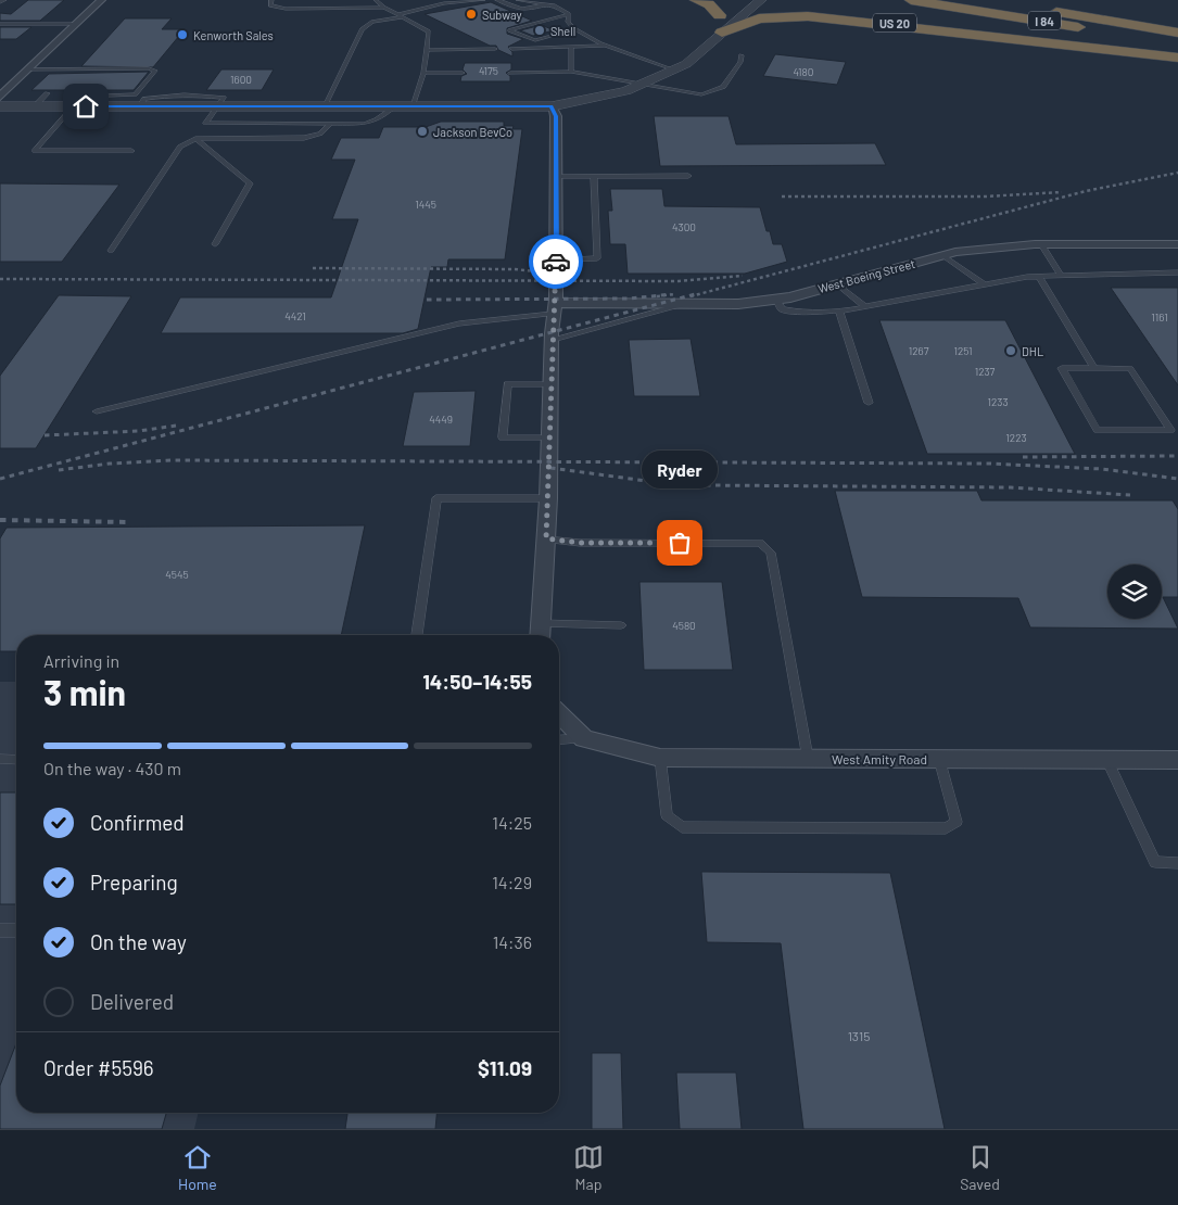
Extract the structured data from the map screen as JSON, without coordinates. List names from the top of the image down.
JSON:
{
  "streets": {
    "highway": ["I 84", "US 20"],
    "street": ["West Boeing Street", "West Amity Road"]
  },
  "places": [
    "Subway",
    "Shell",
    "Kenworth Sales",
    "Jackson BevCo",
    "DHL",
    "Ryder"
  ],
  "house_numbers": [
    "4175",
    "4180",
    "1600",
    "1445",
    "4300",
    "4421",
    "1161",
    "1267",
    "1251",
    "1237",
    "1233",
    "4449",
    "1223",
    "4545",
    "4580",
    "1315"
  ],
  "page": {
    "bubble": "Ryder",
    "heading": ["3 min", "Arriving in", "14:50–14:55"],
    "panel": ["Order #5596", "$11.09"],
    "bar": "On the way · 430 m",
    "list": [
      ["Confirmed", "14:25"],
      ["Preparing", "14:29"],
      ["On the way", "14:36"],
      "Delivered"
    ],
    "tabs": ["Home", "Map", "Saved"]
  }
}
